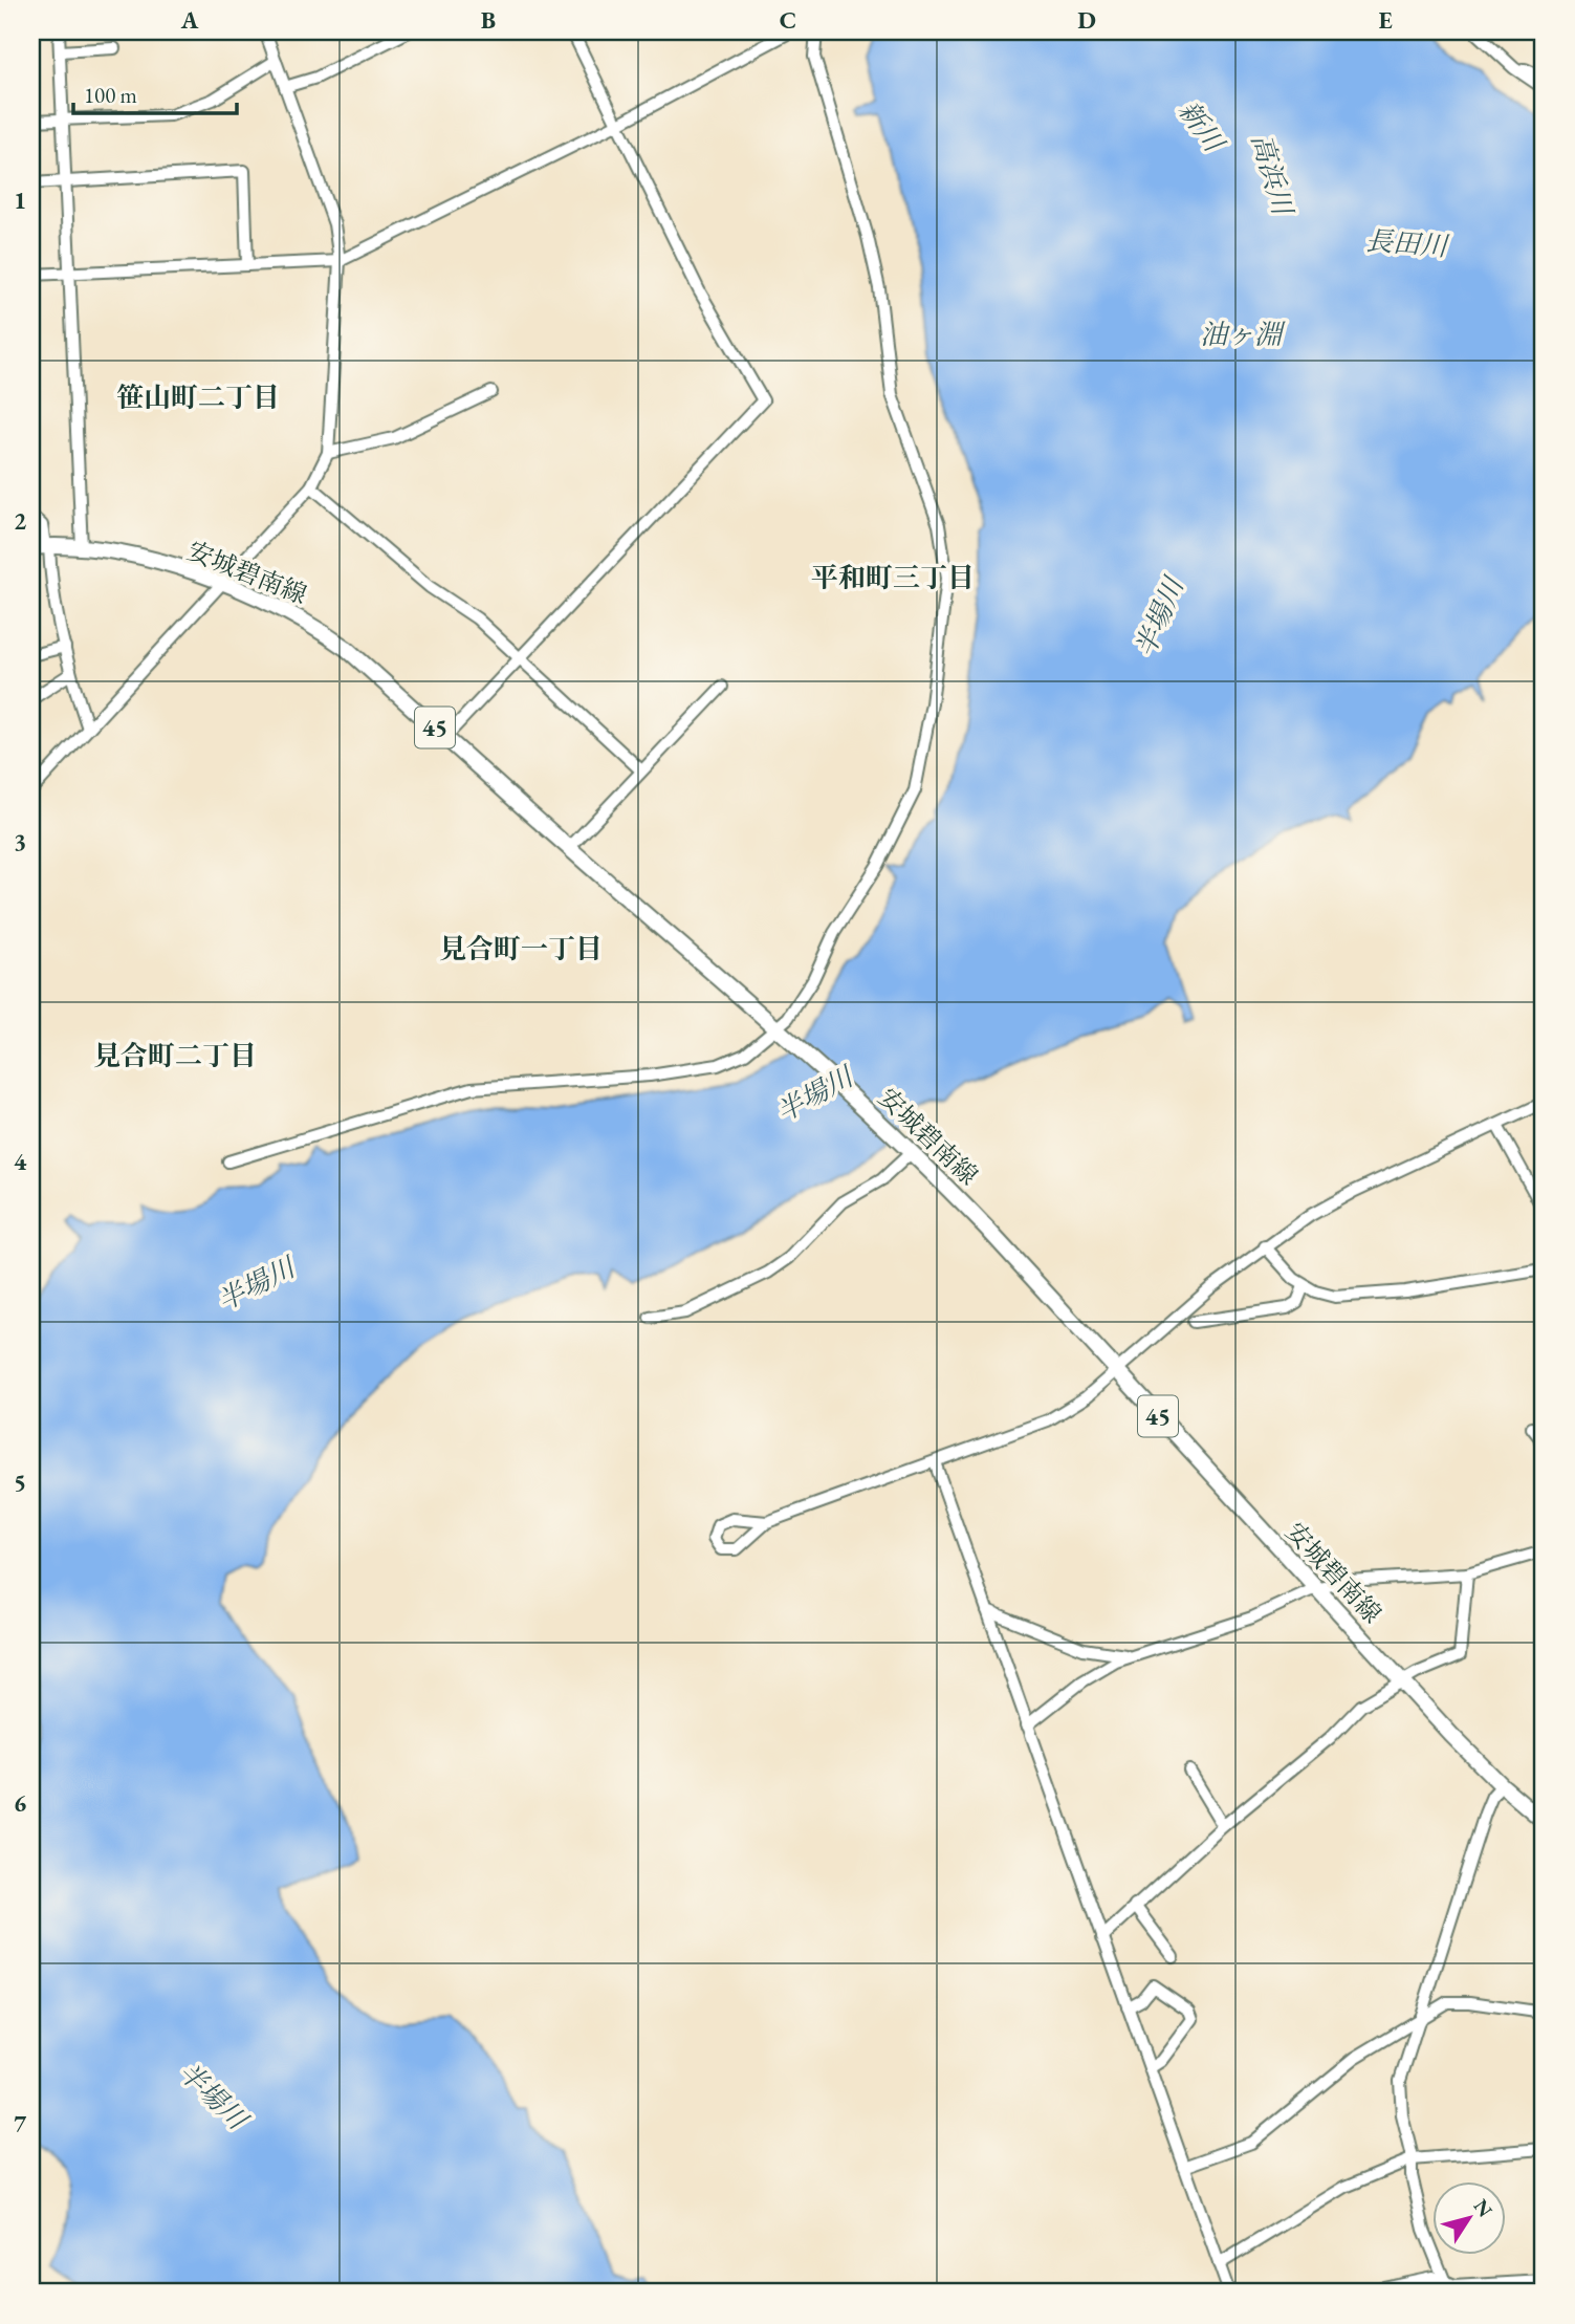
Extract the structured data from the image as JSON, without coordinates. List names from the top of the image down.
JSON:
{
  "streets": {
    "main road": ["安城碧南線", "45"]
  },
  "districts": [
    "笹山町二丁目",
    "平和町三丁目",
    "見合町一丁目",
    "見合町二丁目"
  ],
  "water": [
    "新川",
    "高浜川",
    "長田川",
    "油ヶ淵",
    "半場川"
  ],
  "scale_bar": "100 m",
  "north": "top right",
  "grid": {
    "columns": [
      "A",
      "B",
      "C",
      "D",
      "E"
    ],
    "rows": [
      "1",
      "2",
      "3",
      "4",
      "5",
      "6",
      "7"
    ]
  }
}
